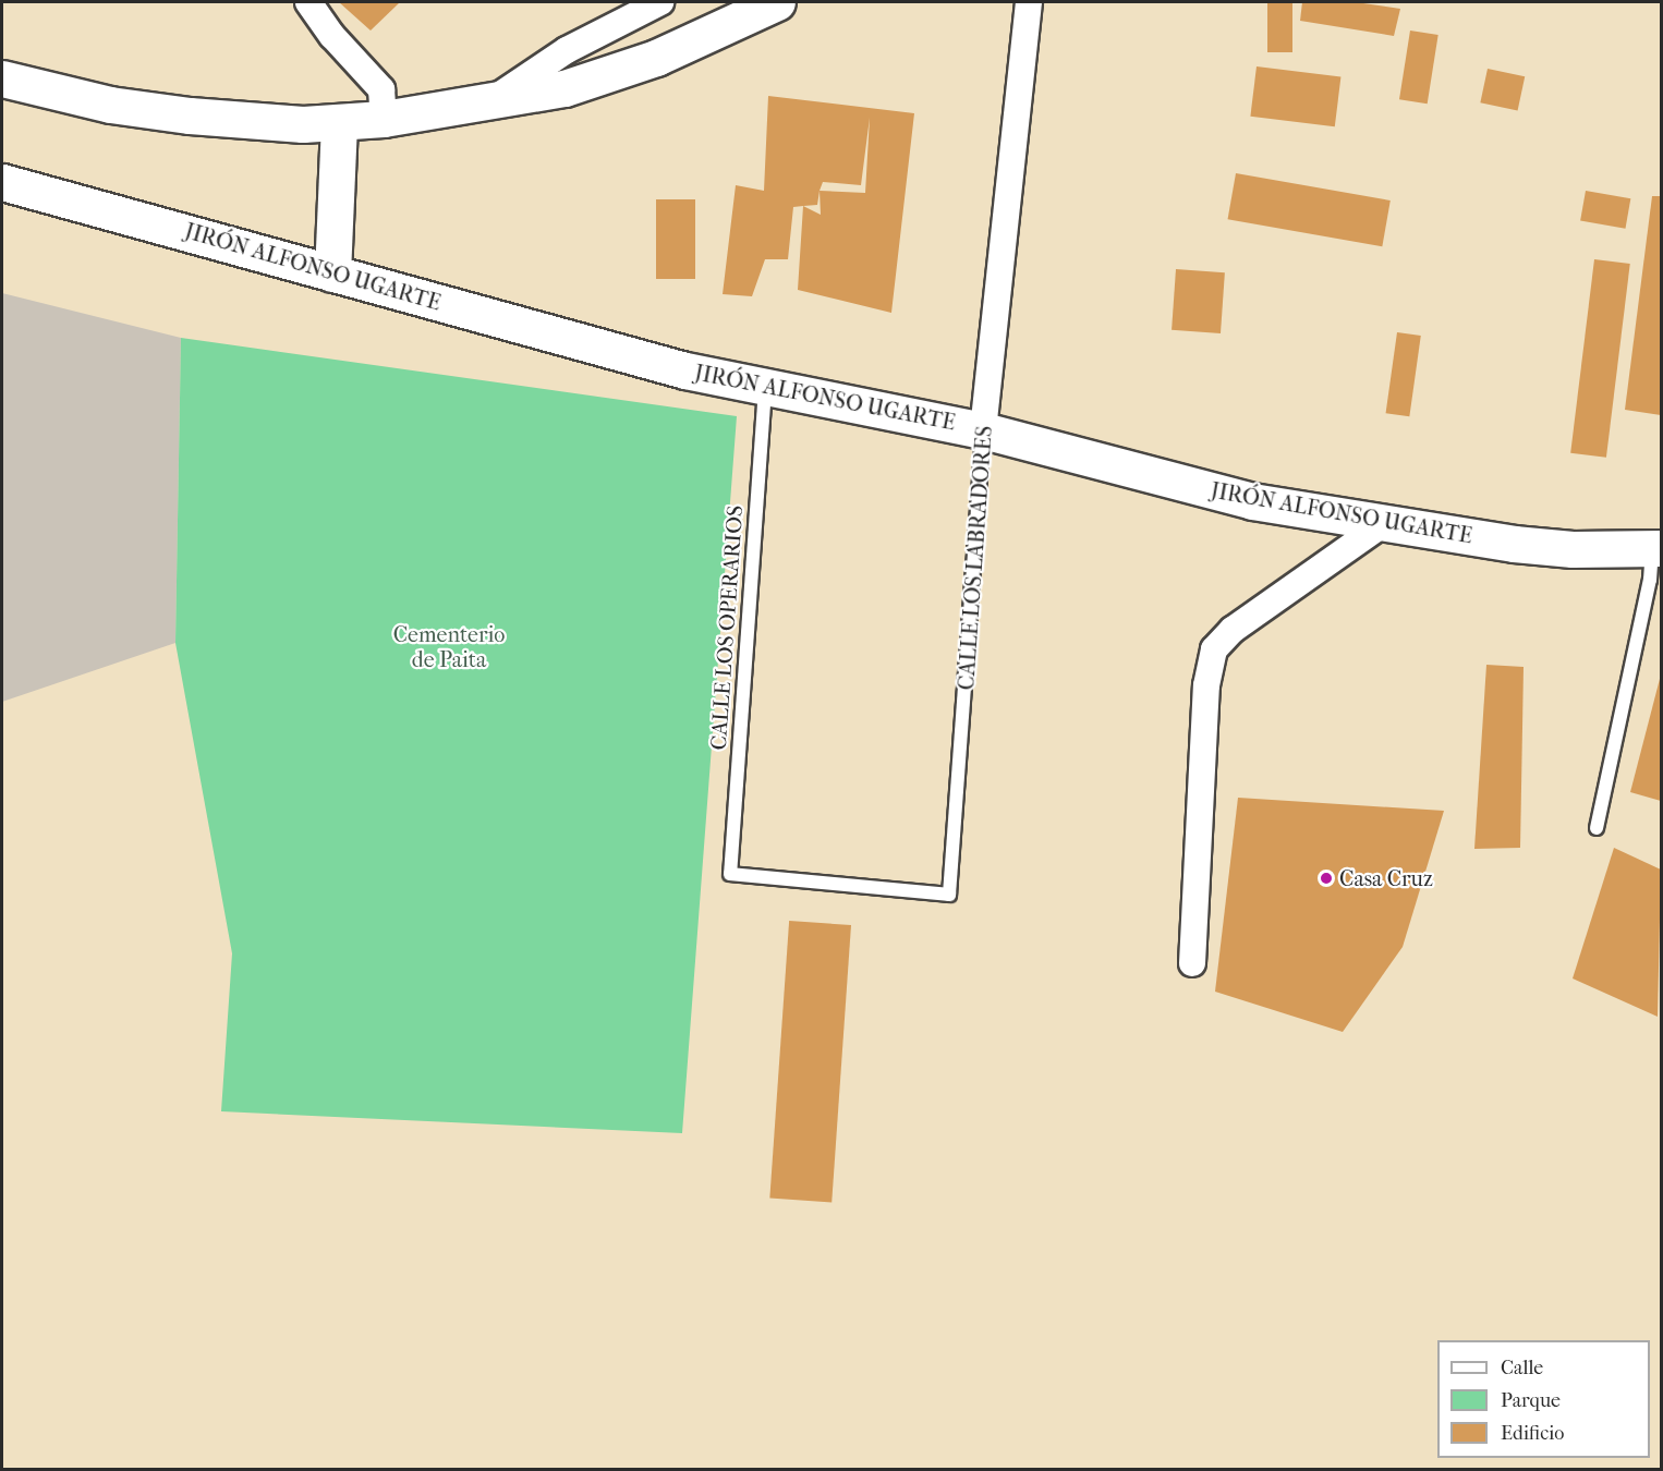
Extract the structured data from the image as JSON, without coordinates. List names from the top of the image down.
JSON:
{
  "streets": {
    "main road": ["JIRÓN ALFONSO UGARTE"],
    "street": ["CALLE LOS LABRADORES"],
    "lane": ["CALLE LOS OPERARIOS"]
  },
  "crossings": [
    ["JIRÓN ALFONSO UGARTE", "CALLE LOS LABRADORES"],
    ["JIRÓN ALFONSO UGARTE", "CALLE LOS OPERARIOS"],
    ["CALLE LOS LABRADORES", "CALLE LOS OPERARIOS"]
  ],
  "parks": ["Cementerio de Paita"],
  "places": ["Casa Cruz"],
  "legend": ["Calle", "Parque", "Edificio"]
}
